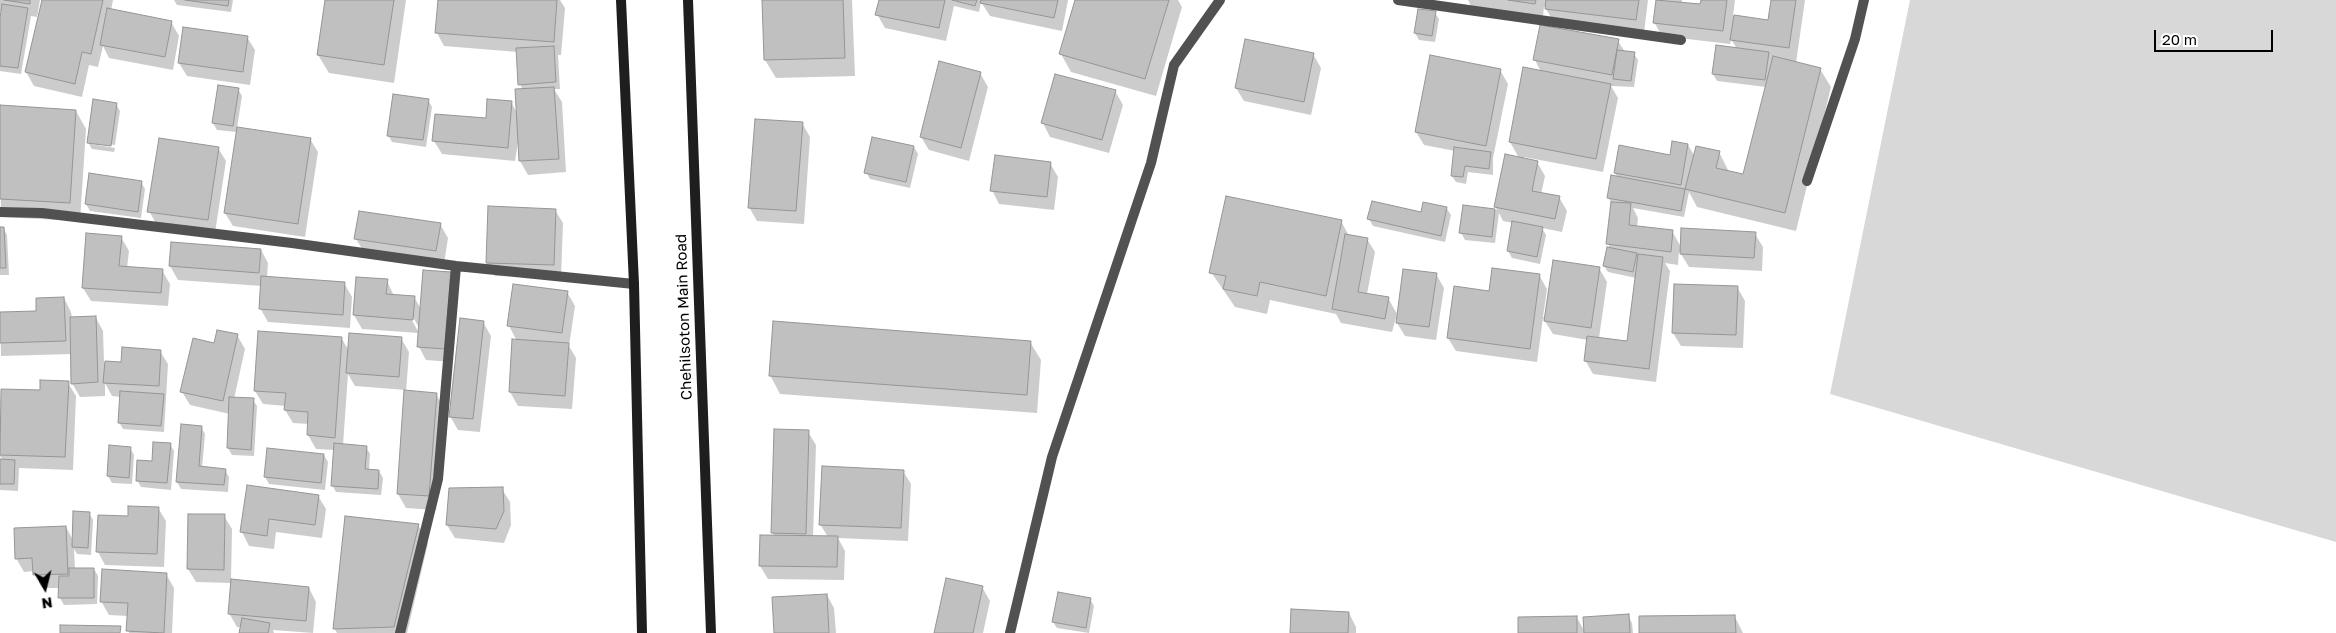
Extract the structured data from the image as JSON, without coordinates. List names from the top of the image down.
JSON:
{
  "streets": {
    "main road": ["Chehilsoton Main Road"]
  },
  "scale_bar": "20 m",
  "north": "bottom"
}
